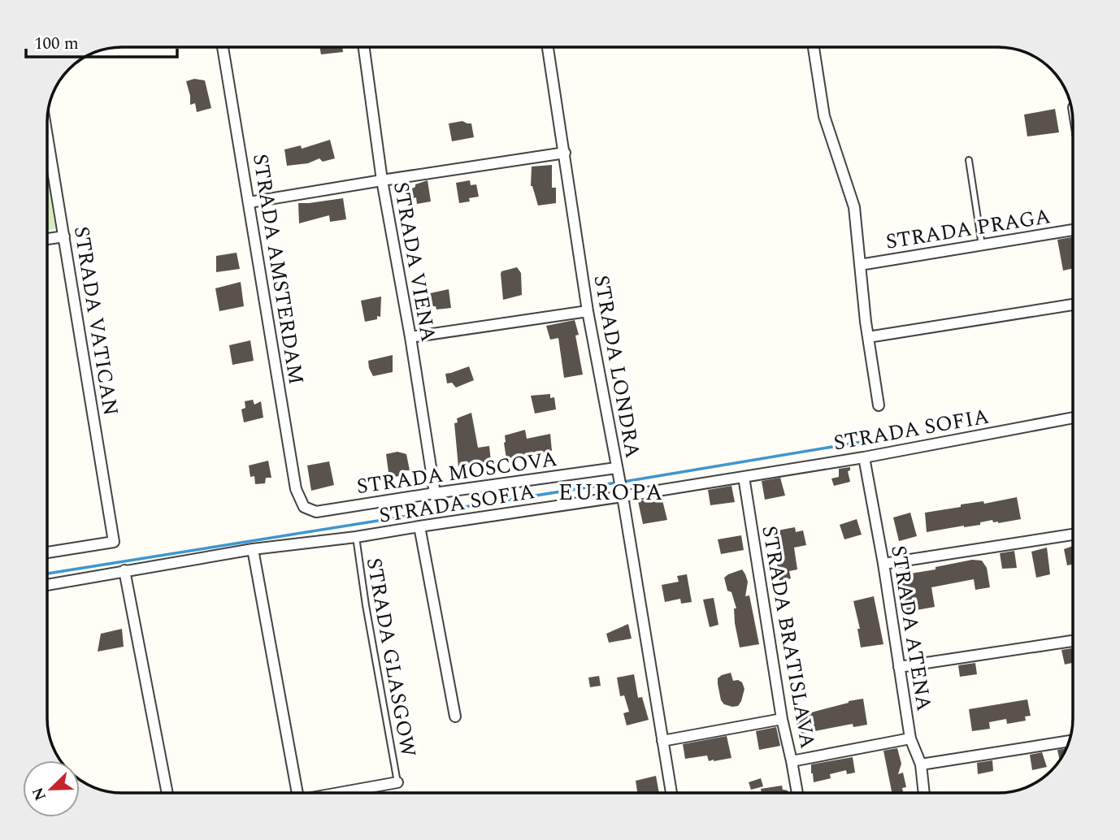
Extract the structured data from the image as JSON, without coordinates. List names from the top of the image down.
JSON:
{
  "streets": {
    "street": [
      "STRADA PRAGA",
      "STRADA VIENA",
      "STRADA AMSTERDAM",
      "STRADA VATICAN",
      "STRADA LONDRA",
      "STRADA SOFIA",
      "STRADA MOSCOVA",
      "STRADA ATENA",
      "STRADA BRATISLAVA"
    ],
    "lane": ["STRADA GLASGOW"]
  },
  "crossings": [
    ["STRADA VIENA", "STRADA MOSCOVA"],
    ["STRADA AMSTERDAM", "STRADA MOSCOVA"],
    ["STRADA LONDRA", "STRADA SOFIA"],
    ["STRADA LONDRA", "STRADA MOSCOVA"],
    ["STRADA SOFIA", "STRADA ATENA"],
    ["STRADA SOFIA", "STRADA BRATISLAVA"],
    ["STRADA SOFIA", "STRADA GLASGOW"]
  ],
  "districts": ["EUROPA"],
  "scale_bar": "100 m",
  "north": "bottom left"
}
